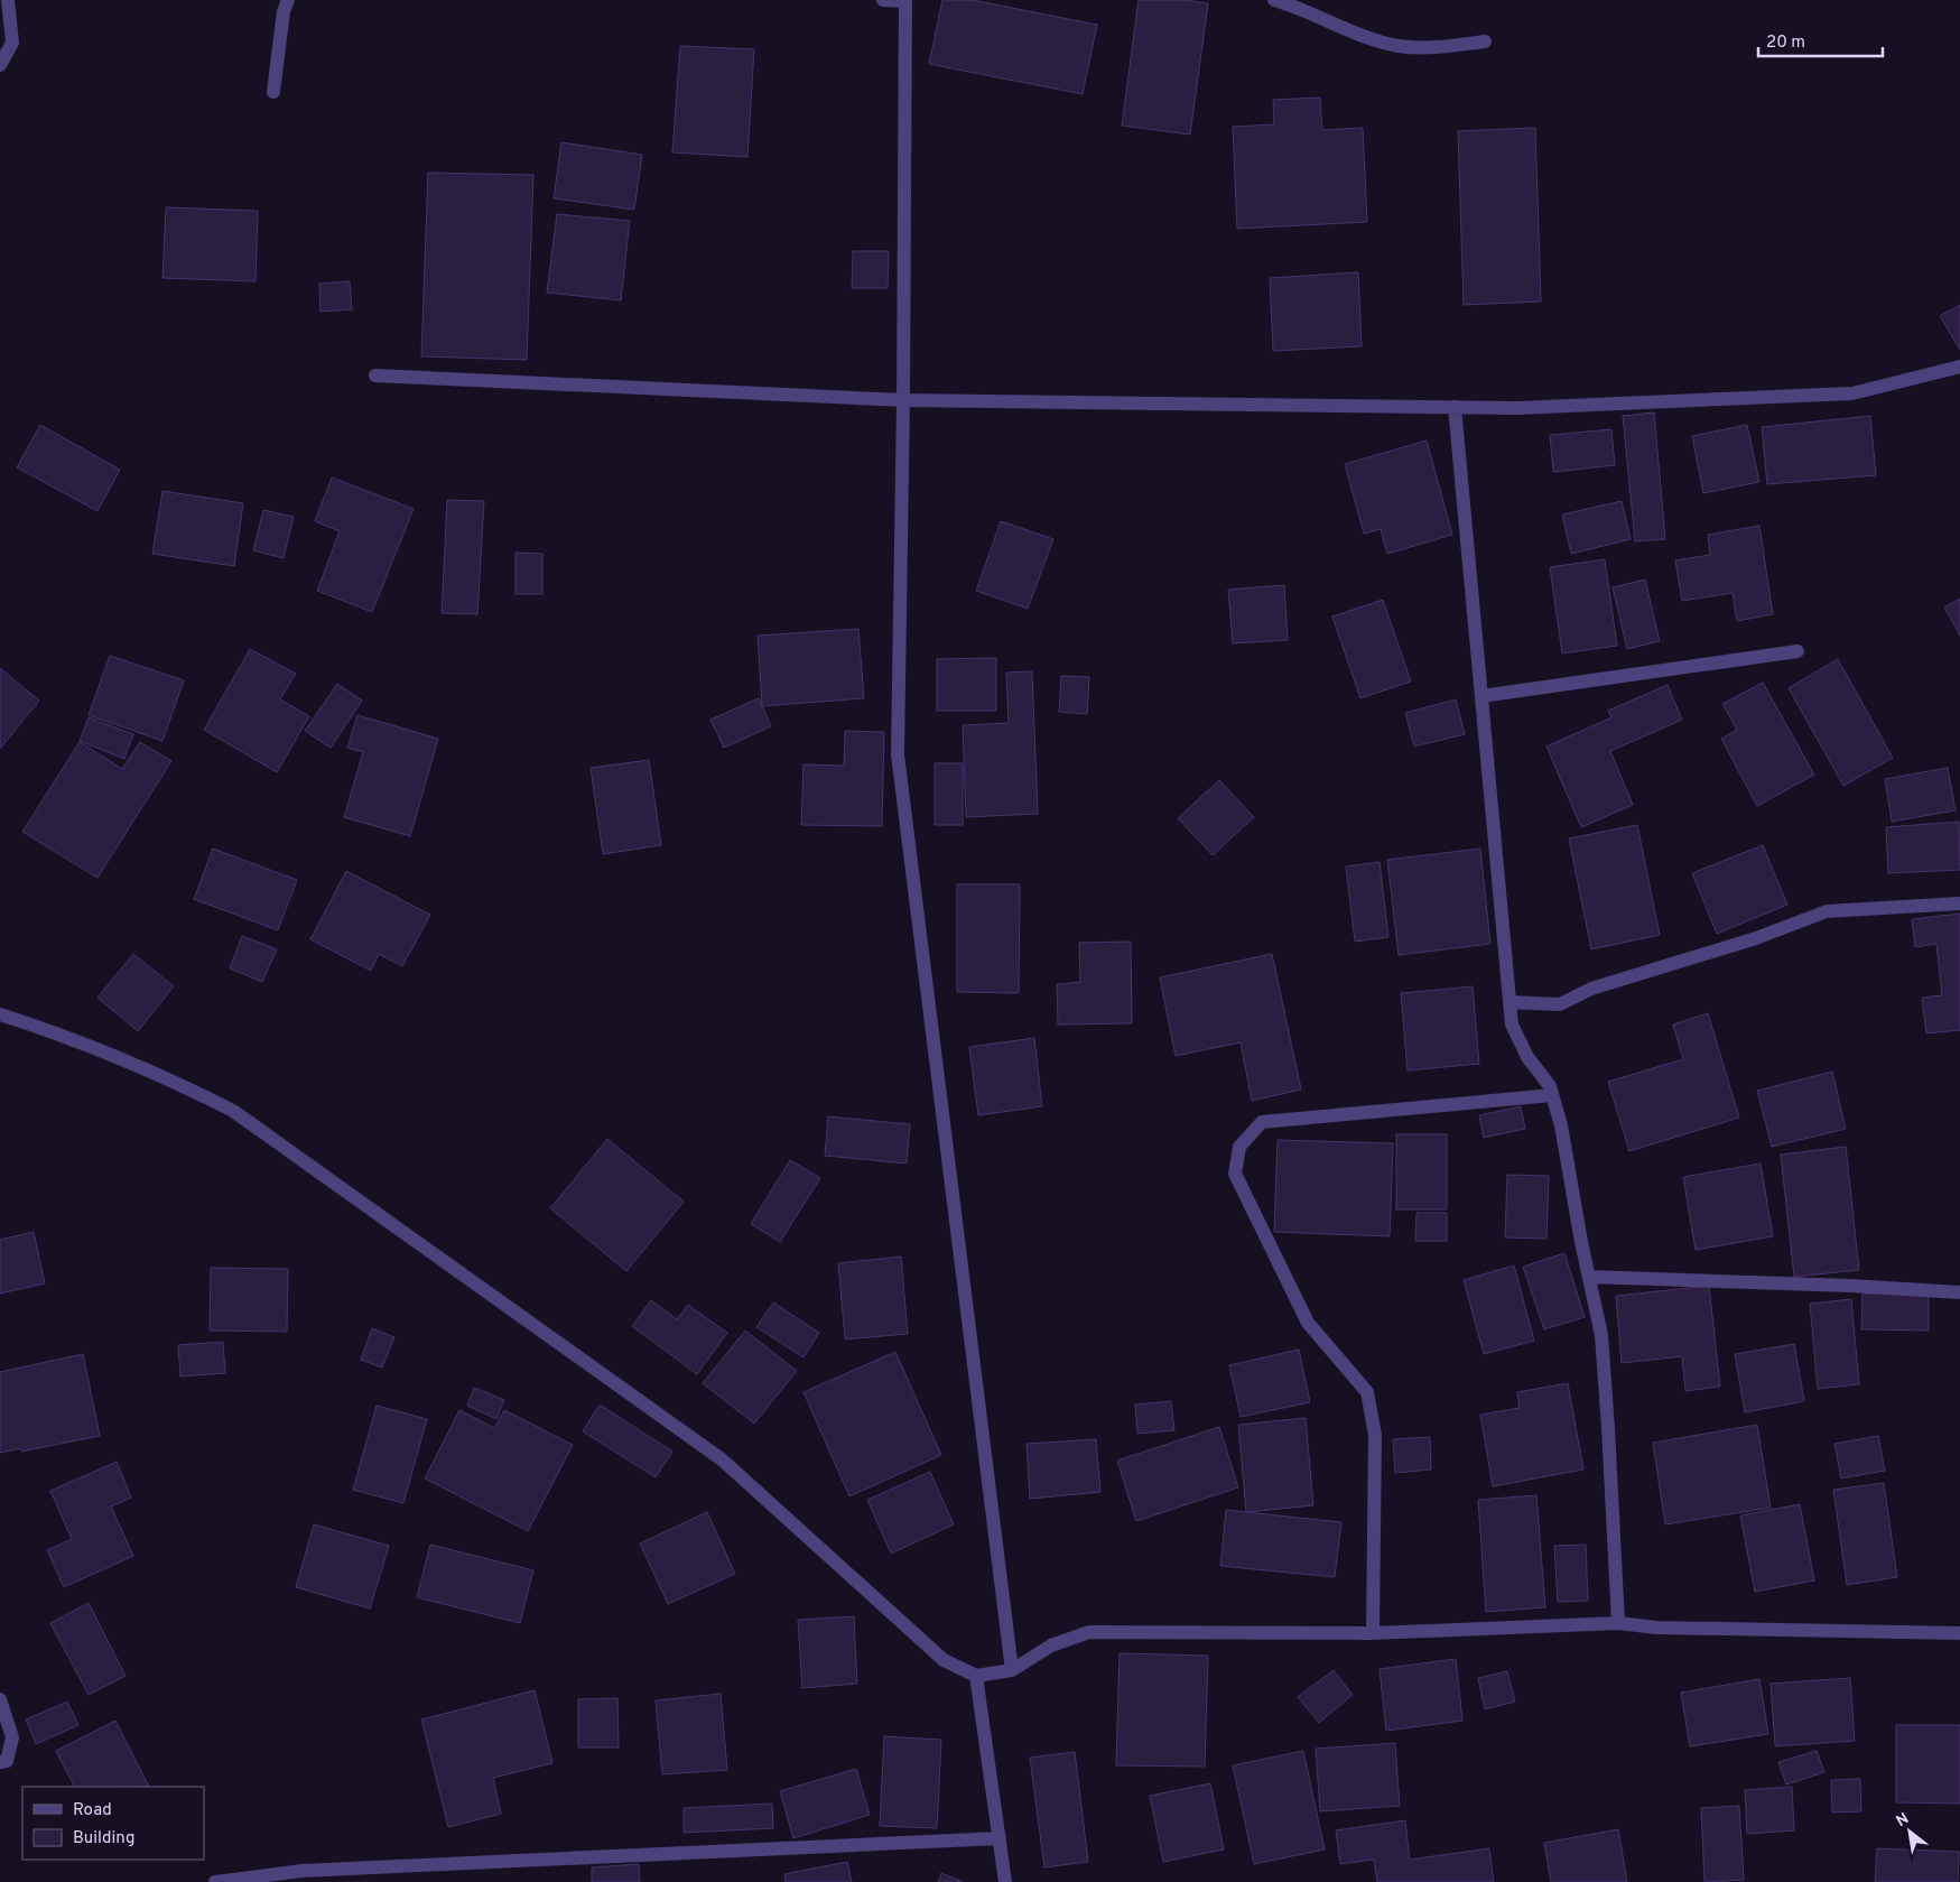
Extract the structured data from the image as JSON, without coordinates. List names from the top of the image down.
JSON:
{
  "legend": ["Road", "Building"],
  "scale_bar": "20 m",
  "north": "top left"
}
